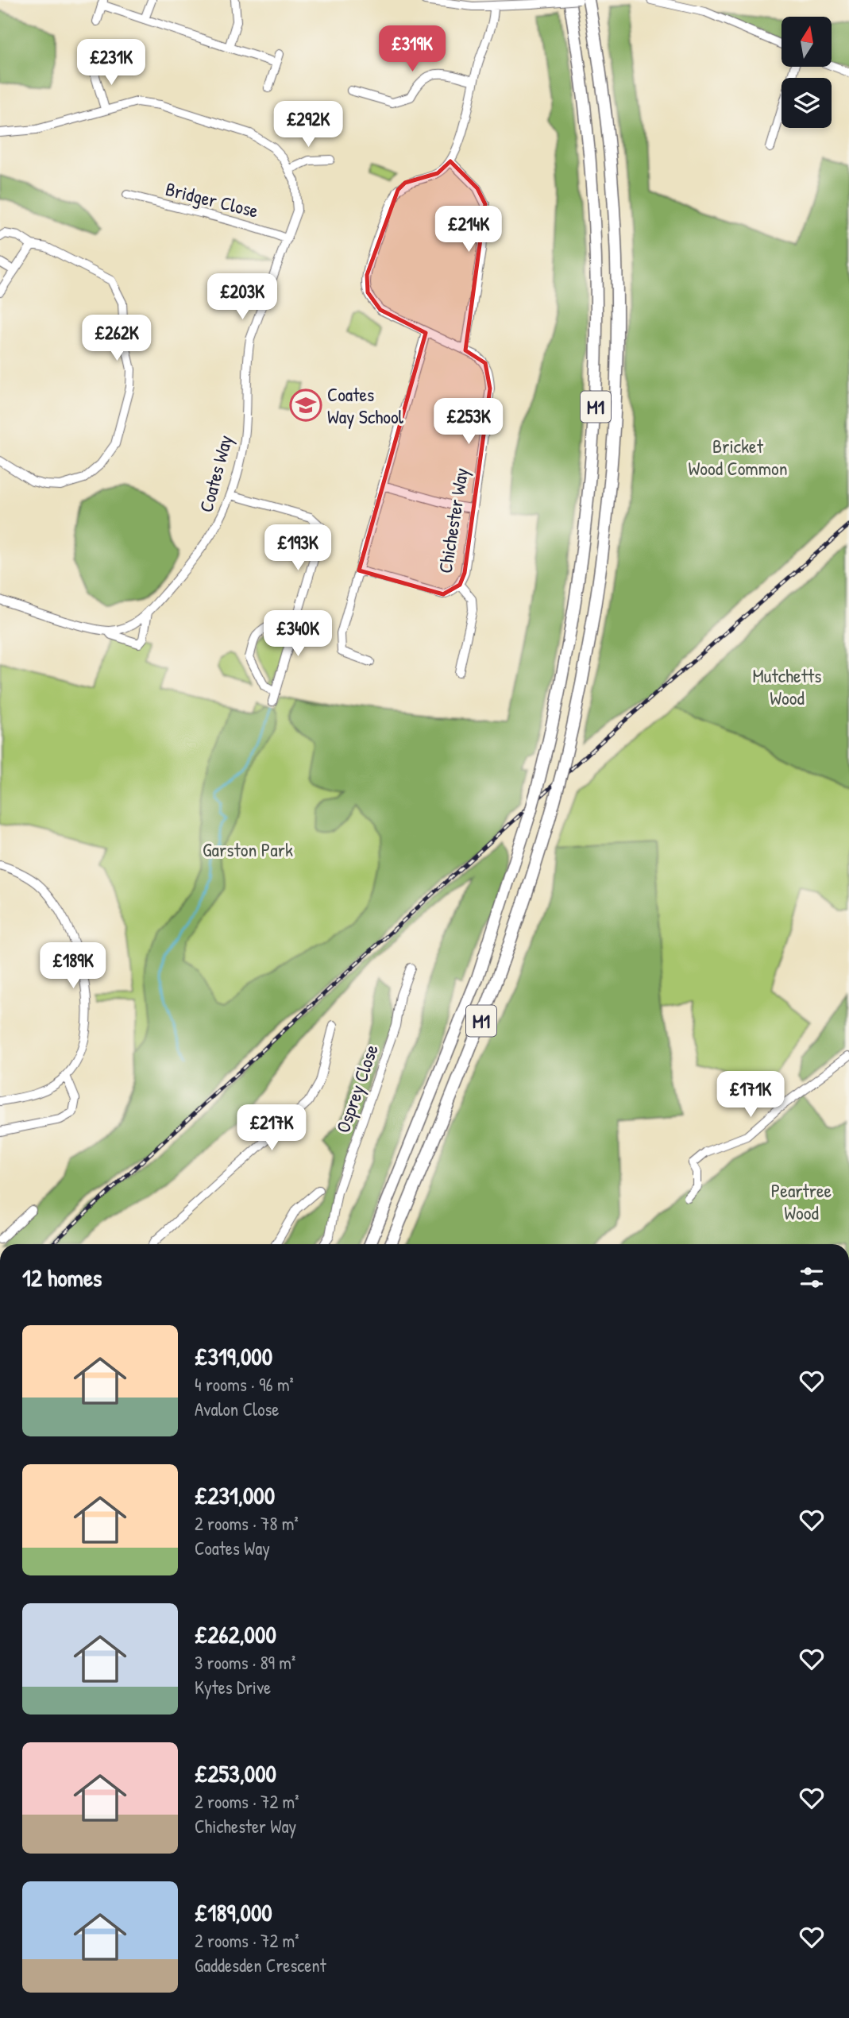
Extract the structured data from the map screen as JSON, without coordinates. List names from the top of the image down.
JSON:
{
  "streets": {
    "highway": ["M1"],
    "street": [
      "Bridger Close",
      "Coates Way",
      "Chichester Way",
      "Osprey Close"
    ]
  },
  "crossings": [
    ["Bridger Close", "Coates Way"]
  ],
  "parks": [
    "Bricket Wood Common",
    "Mutchetts Wood",
    "Garston Park",
    "Peartree Wood"
  ],
  "places": {
    "school or university": ["Coates Way School"]
  },
  "north": "top",
  "page": {
    "price": [
      "£319K",
      "£231K",
      "£292K",
      "£214K",
      "£203K",
      "£262K",
      "£253K",
      "£193K",
      "£340K",
      "£189K",
      "£171K",
      "£217K"
    ],
    "heading": "12 homes",
    "list": [
      {
        "name": "£319,000",
        "note": "4 rooms · 96 m² · Avalon Close"
      },
      {
        "name": "£231,000",
        "note": "2 rooms · 78 m² · Coates Way"
      },
      {
        "name": "£262,000",
        "note": "3 rooms · 89 m² · Kytes Drive"
      },
      {
        "name": "£253,000",
        "note": "2 rooms · 72 m² · Chichester Way"
      },
      {
        "name": "£189,000",
        "note": "2 rooms · 72 m² · Gaddesden Crescent"
      }
    ]
  }
}
